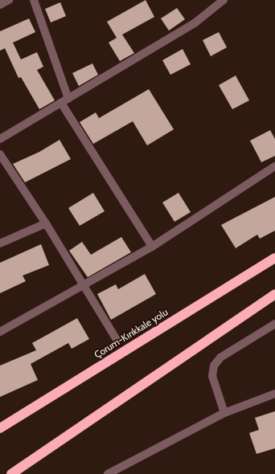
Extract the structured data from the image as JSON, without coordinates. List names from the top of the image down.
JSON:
{
  "streets": {
    "highway": ["Çorum-Kırıkkale yolu"]
  }
}
